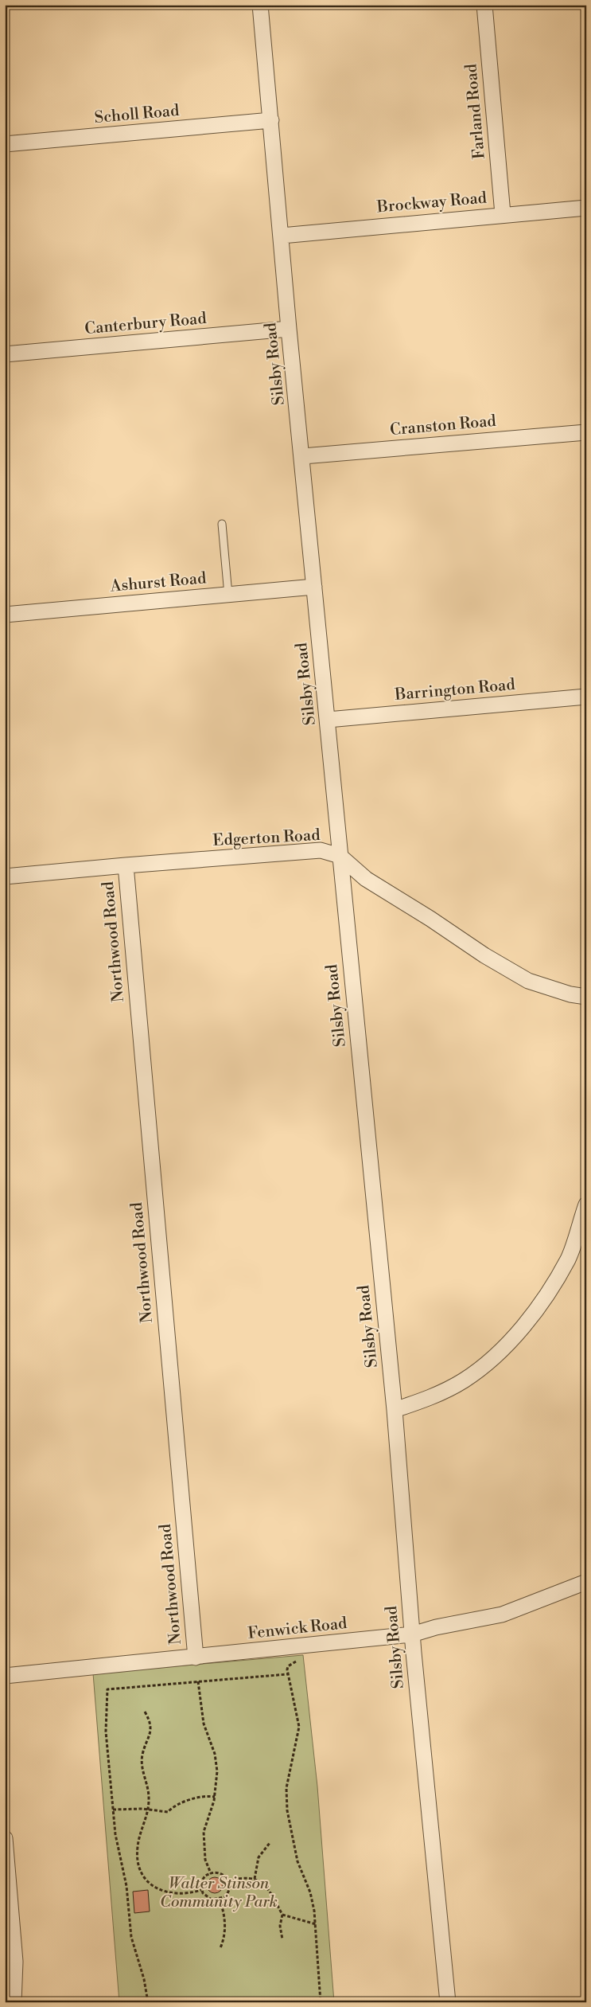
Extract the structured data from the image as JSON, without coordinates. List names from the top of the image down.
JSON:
{
  "streets": {
    "street": [
      "Farland Road",
      "Scholl Road",
      "Brockway Road",
      "Canterbury Road",
      "Silsby Road",
      "Cranston Road",
      "Ashurst Road",
      "Barrington Road",
      "Edgerton Road",
      "Northwood Road",
      "Fenwick Road"
    ]
  },
  "crossings": [
    ["Farland Road", "Brockway Road"],
    ["Scholl Road", "Silsby Road"],
    ["Brockway Road", "Silsby Road"],
    ["Canterbury Road", "Silsby Road"],
    ["Silsby Road", "Cranston Road"],
    ["Silsby Road", "Ashurst Road"],
    ["Silsby Road", "Barrington Road"],
    ["Silsby Road", "Edgerton Road"],
    ["Silsby Road", "Fenwick Road"],
    ["Edgerton Road", "Northwood Road"],
    ["Northwood Road", "Fenwick Road"]
  ],
  "parks": ["Walter Stinson Community Park"]
}
